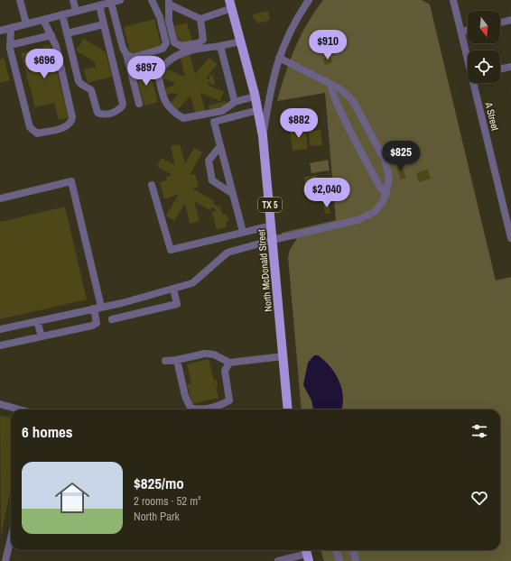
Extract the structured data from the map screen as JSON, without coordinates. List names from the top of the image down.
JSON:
{
  "streets": {
    "main road": ["TX 5", "North McDonald Street"],
    "street": ["A Street"]
  },
  "north": "bottom",
  "page": {
    "price": [
      "$910",
      "$696",
      "$897",
      "$882",
      "$825",
      "$2,040"
    ],
    "heading": "6 homes",
    "list": [
      {
        "name": "$825/mo",
        "note": "2 rooms · 52 m² · North Park"
      }
    ]
  }
}
